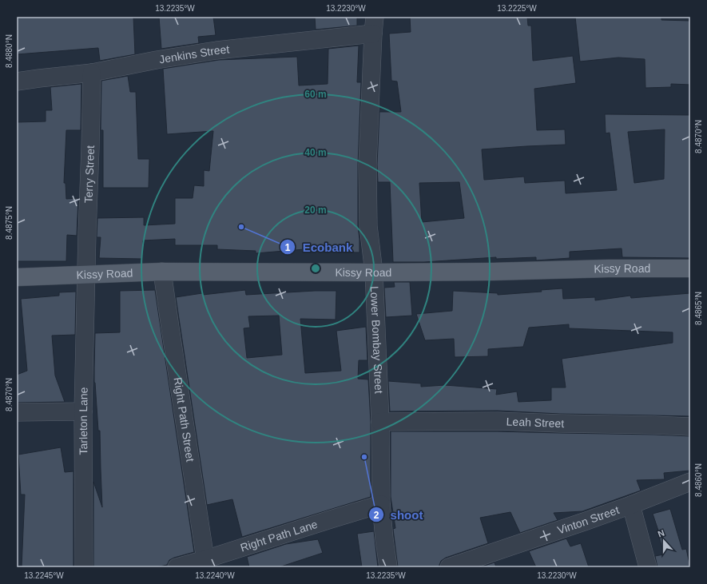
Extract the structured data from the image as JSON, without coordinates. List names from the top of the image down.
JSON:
{
  "streets": {
    "main road": ["Kissy Road"],
    "street": [
      "Jenkins Street",
      "Terry Street",
      "Lower Bombay Street",
      "Right Path Street",
      "Tarleton Lane",
      "Leah Street",
      "Vinton Street",
      "Right Path Lane"
    ]
  },
  "crossings": [
    ["Jenkins Street", "Terry Street"],
    ["Jenkins Street", "Lower Bombay Street"],
    ["Terry Street", "Kissy Road"],
    ["Terry Street", "Tarleton Lane"],
    ["Kissy Road", "Lower Bombay Street"],
    ["Kissy Road", "Right Path Street"],
    ["Kissy Road", "Tarleton Lane"],
    ["Lower Bombay Street", "Leah Street"],
    ["Lower Bombay Street", "Right Path Lane"],
    ["Right Path Street", "Right Path Lane"]
  ],
  "places": ["Ecobank", "shoot"],
  "north": "top",
  "coordinates": [
    "13.2235°W",
    "13.2230°W",
    "13.2225°W",
    "8.4880°N",
    "8.4870°N",
    "8.4875°N",
    "8.4865°N",
    "8.4860°N",
    "13.2245°W",
    "13.2240°W"
  ],
  "rings": ["60 m", "40 m", "20 m"]
}
